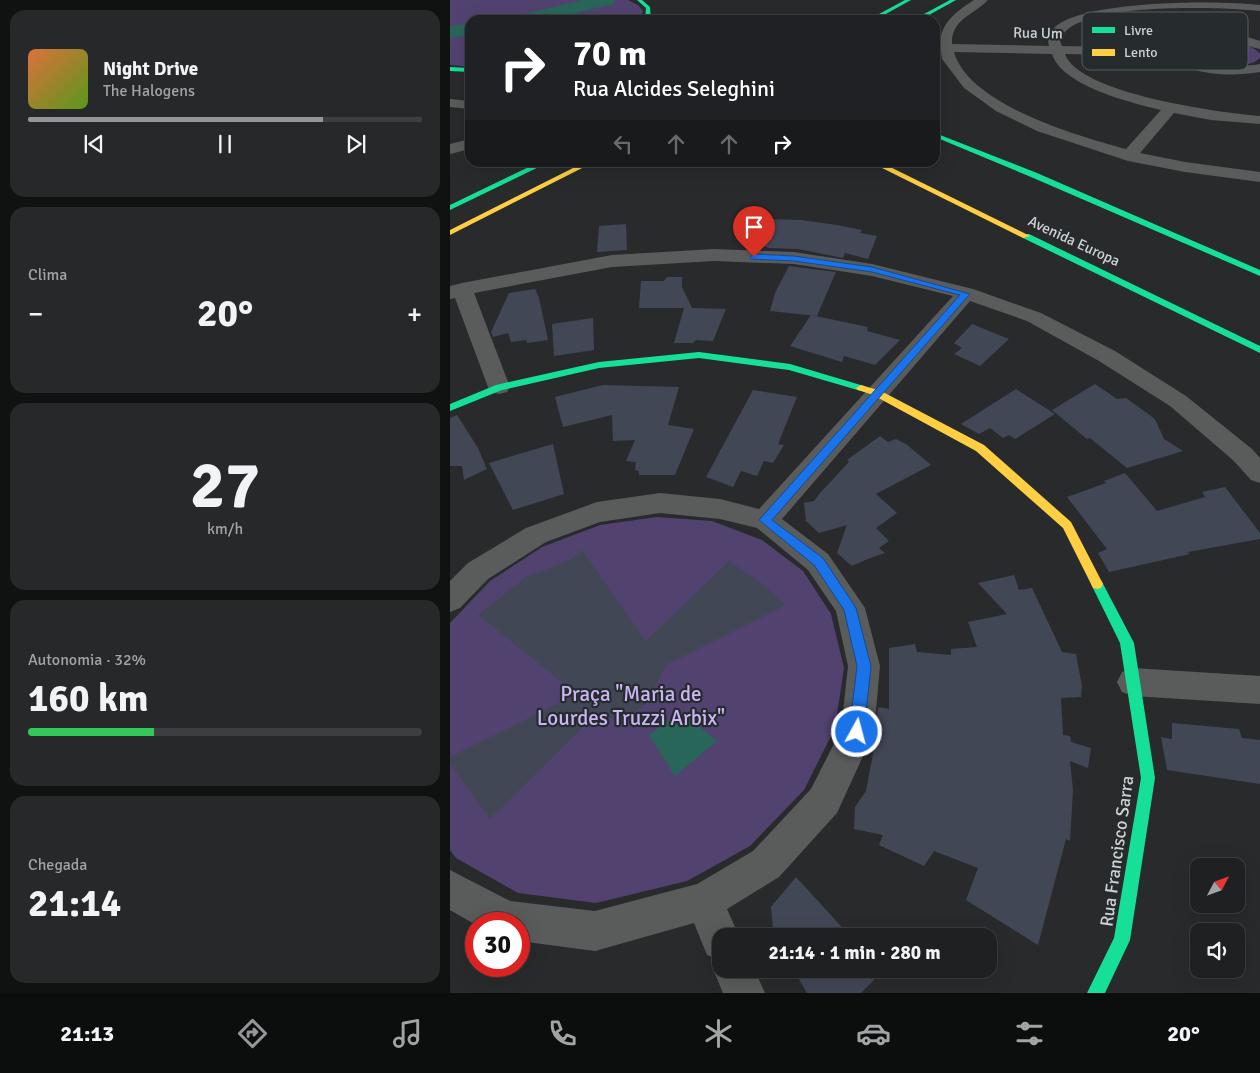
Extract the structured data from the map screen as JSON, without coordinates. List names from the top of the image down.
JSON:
{
  "streets": {
    "main road": ["Avenida Europa", "Rua Francisco Sarra"],
    "street": ["Rua Um"]
  },
  "parks": ["Praça \"Maria de Lourdes Truzzi Arbix\""],
  "legend": ["Livre", "Lento"],
  "north": "top right",
  "page": {
    "turn": ["70 m", "Rua Alcides Seleghini"],
    "song": ["Night Drive", "The Halogens"],
    "tile": [
      "Clima",
      ["27", "km/h"],
      ["Autonomia · 32%", "160 km"],
      ["Chegada", "21:14"]
    ],
    "heat": ["−", "20°", "+"],
    "limit": "30",
    "trip": "21:14 · 1 min · 280 m",
    "tabs": ["21:13", "20°"]
  }
}
